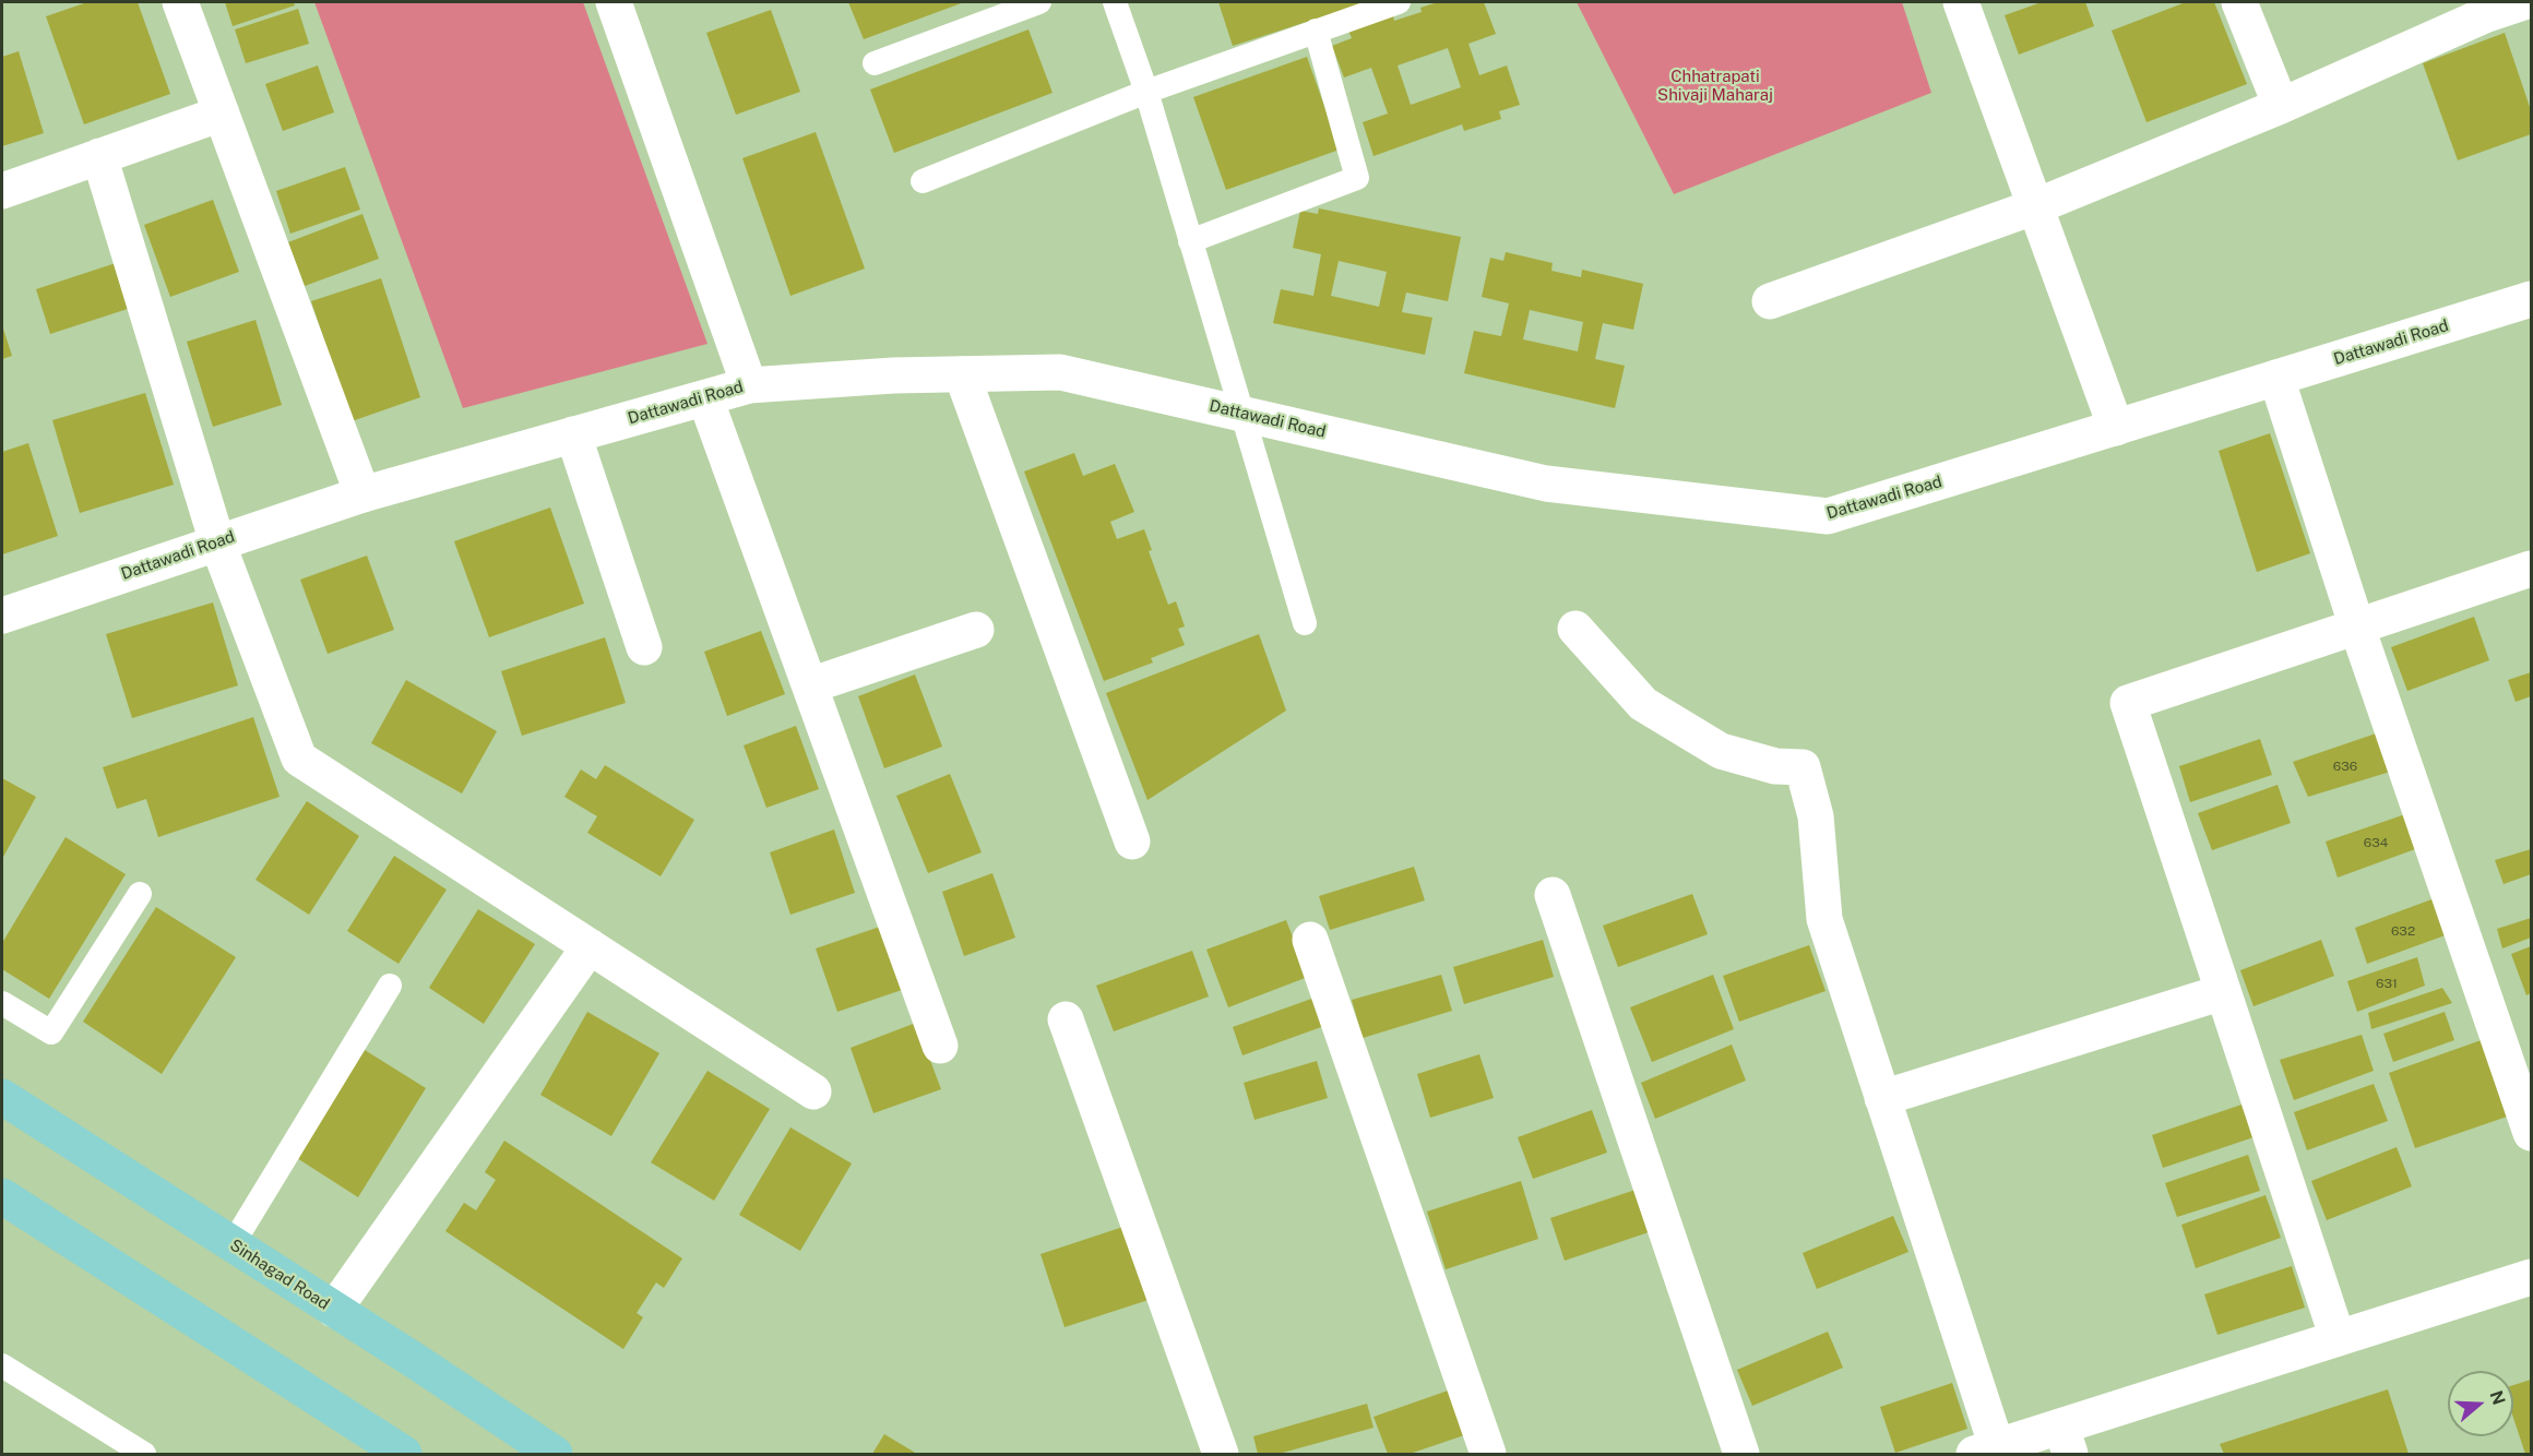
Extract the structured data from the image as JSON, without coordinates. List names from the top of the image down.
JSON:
{
  "streets": {
    "main road": ["Sinhagad Road"],
    "street": ["Dattawadi Road"]
  },
  "parks": ["Chhatrapati Shivaji Maharaj"],
  "house_numbers": [
    "636",
    "634",
    "632",
    "631"
  ],
  "north": "right"
}
